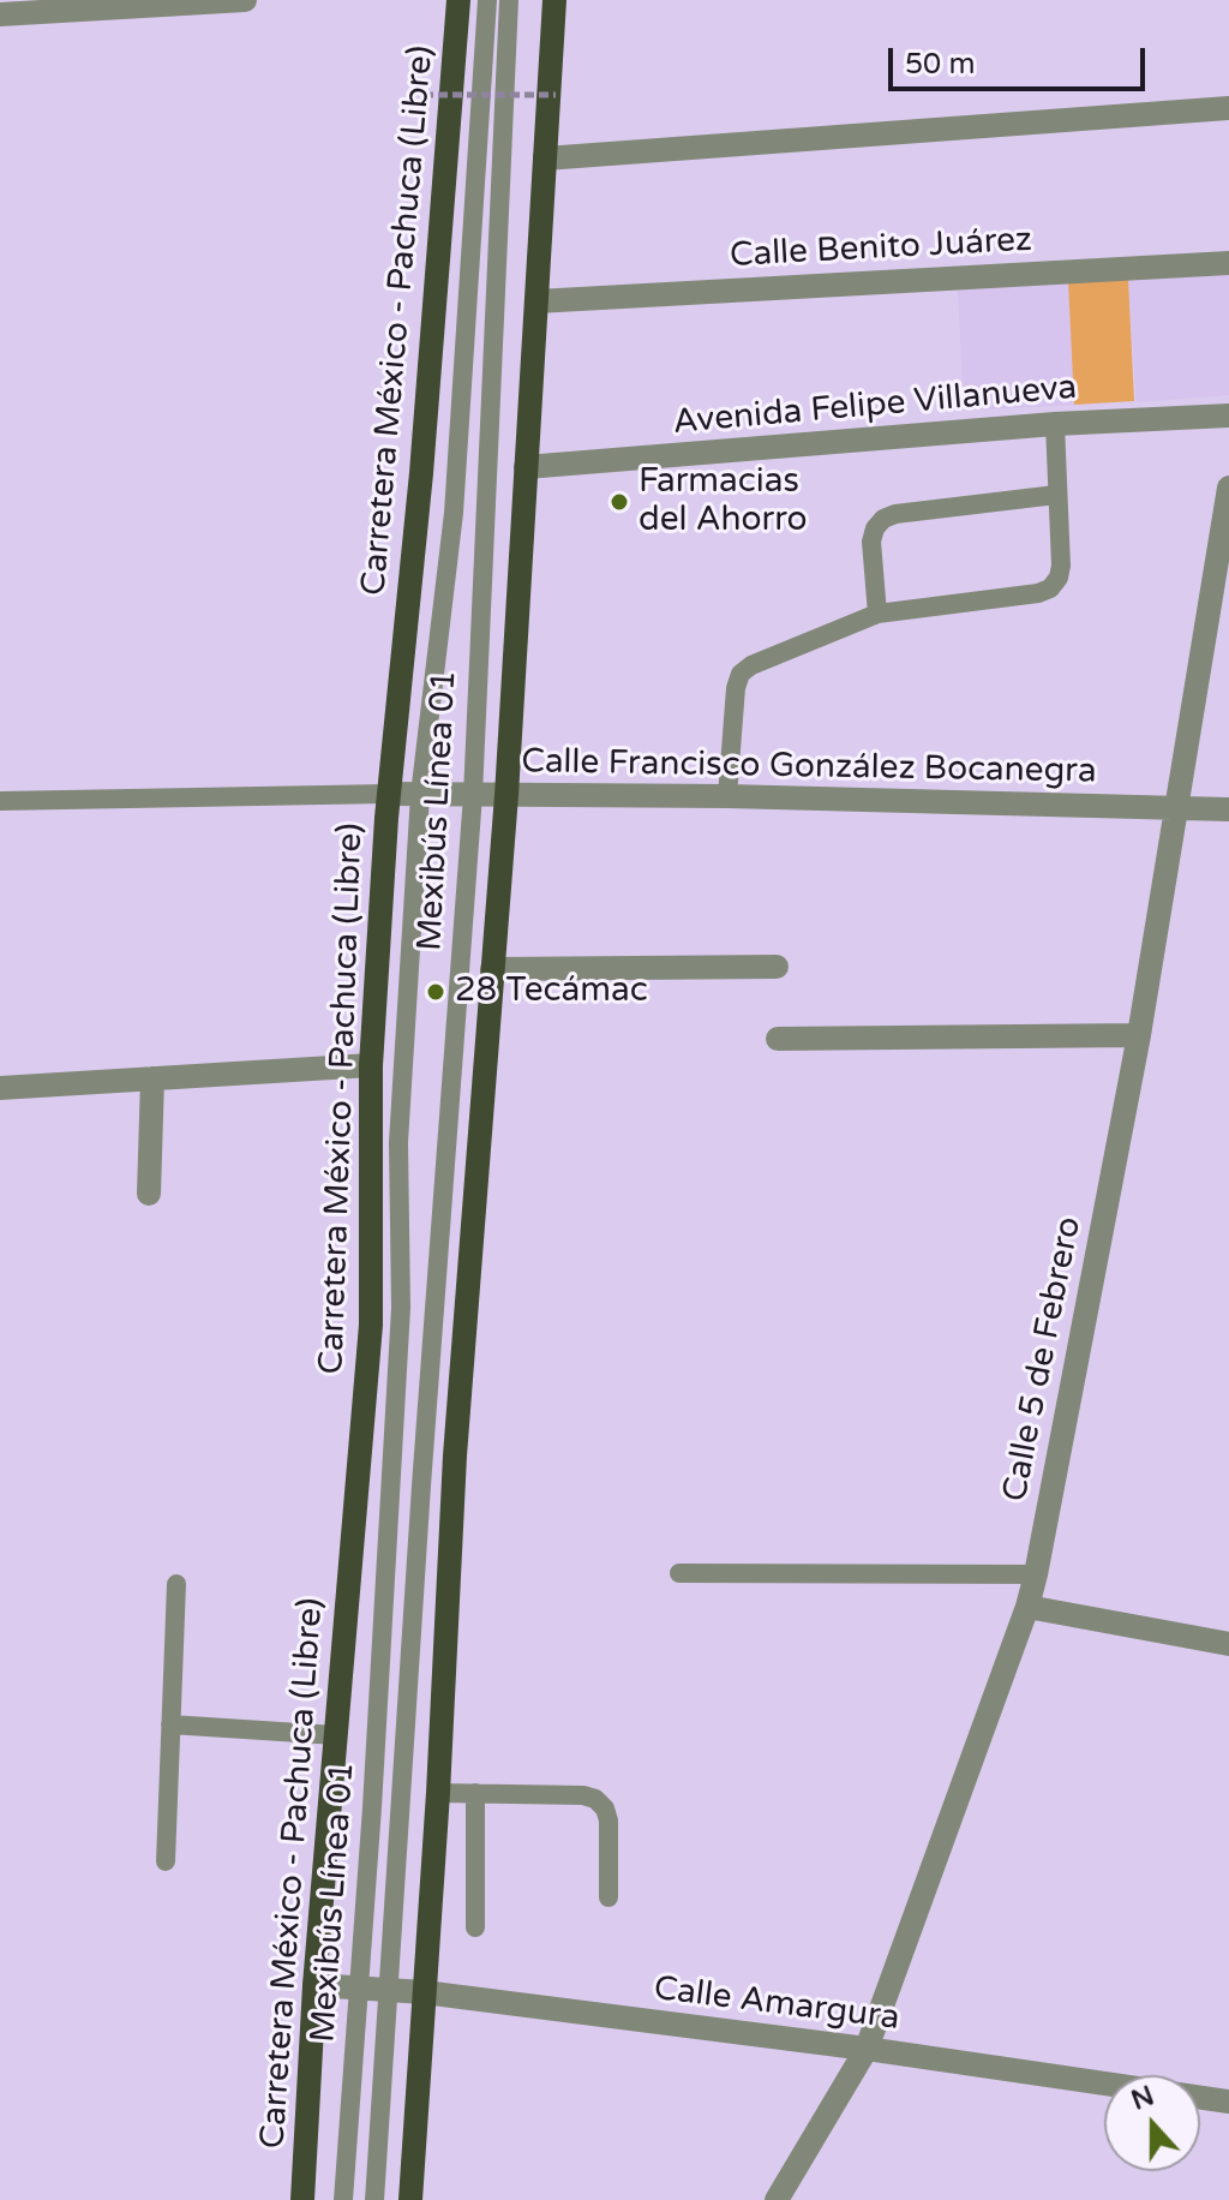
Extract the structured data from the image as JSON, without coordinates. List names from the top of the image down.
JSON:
{
  "streets": {
    "main road": ["Carretera México - Pachuca (Libre)"],
    "street": [
      "Calle Benito Juárez",
      "Avenida Felipe Villanueva",
      "Calle Francisco González Bocanegra",
      "Calle 5 de Febrero",
      "Calle Amargura"
    ],
    "lane": ["Mexibús Línea 01"]
  },
  "crossings": [
    ["Carretera México - Pachuca (Libre)", "Calle Francisco González Bocanegra"],
    ["Carretera México - Pachuca (Libre)", "Calle Amargura"],
    ["Calle Francisco González Bocanegra", "Mexibús Línea 01"],
    ["Calle Francisco González Bocanegra", "Calle 5 de Febrero"],
    ["Mexibús Línea 01", "Calle Amargura"],
    ["Calle 5 de Febrero", "Calle Amargura"]
  ],
  "places": ["Farmacias del Ahorro", "28 Tecámac"],
  "scale_bar": "50 m",
  "north": "top"
}
